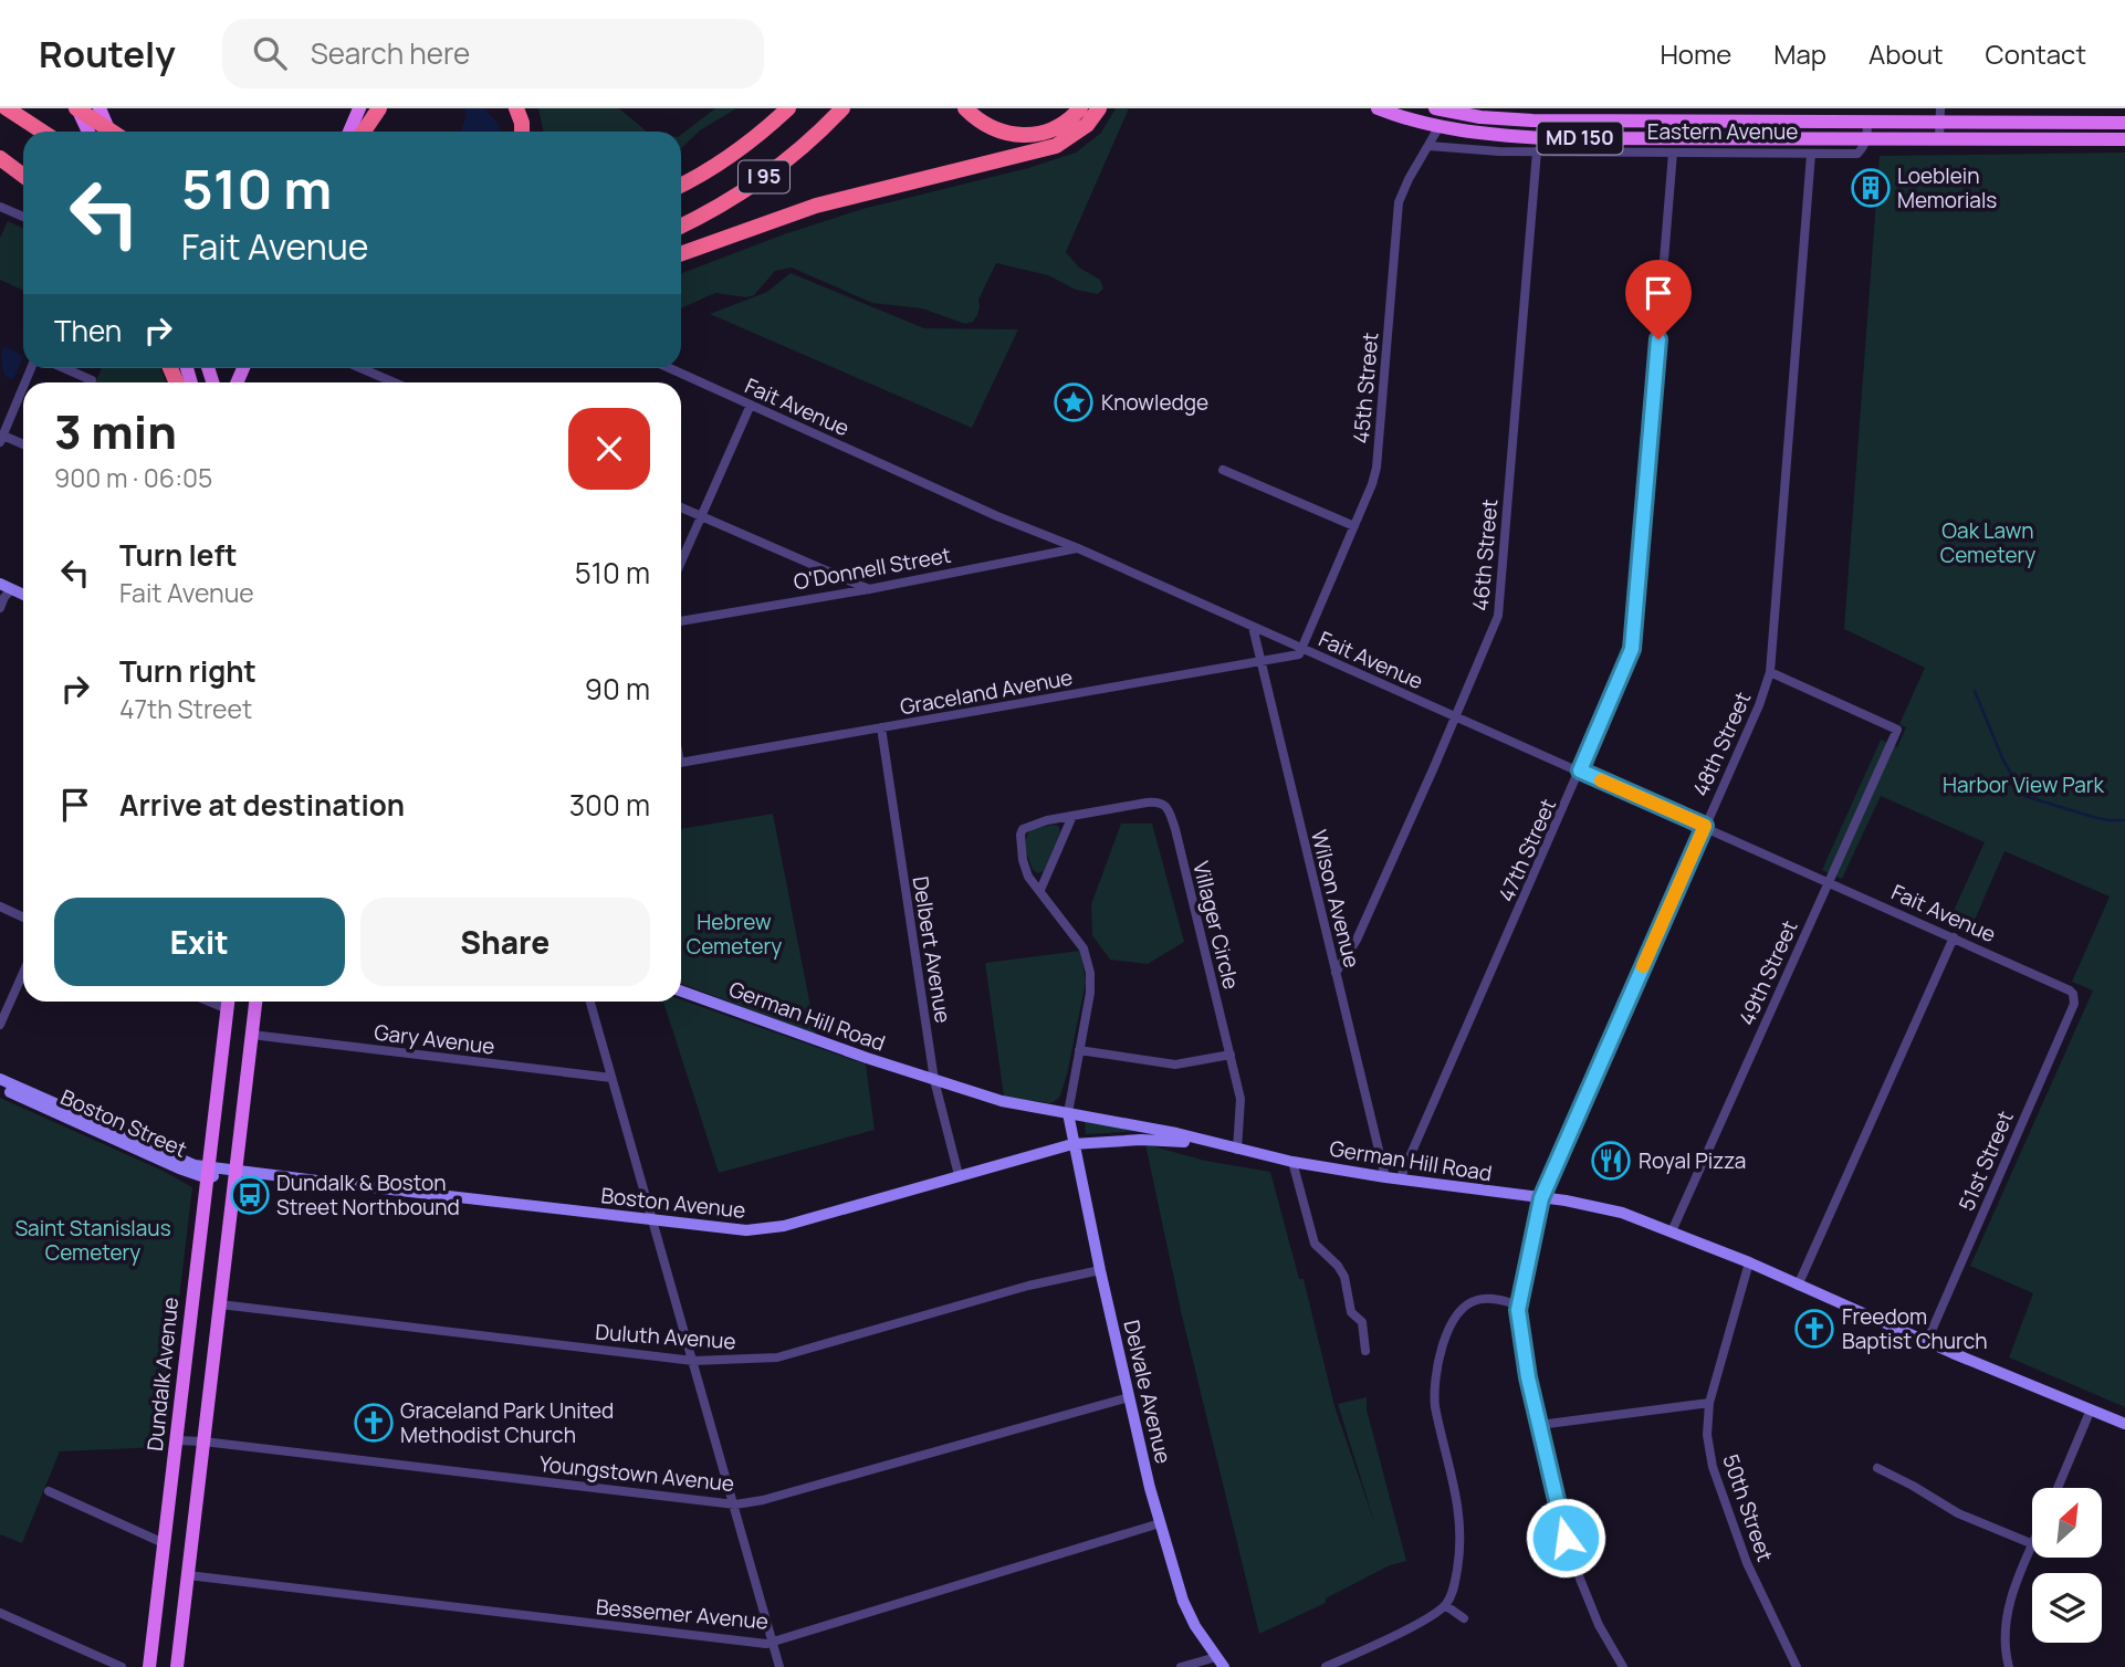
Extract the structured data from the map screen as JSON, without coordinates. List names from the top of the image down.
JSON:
{
  "streets": {
    "highway": ["I 95"],
    "main road": ["Eastern Avenue", "MD 150", "Dundalk Avenue"],
    "street": [
      "45th Street",
      "Fait Avenue",
      "46th Street",
      "O'Donnell Street",
      "Graceland Avenue",
      "48th Street",
      "47th Street",
      "Wilson Avenue",
      "Villager Circle",
      "Delbert Avenue",
      "49th Street",
      "German Hill Road",
      "Gary Avenue",
      "Boston Street",
      "51st Street",
      "Boston Avenue",
      "Duluth Avenue",
      "Delvale Avenue",
      "Youngstown Avenue",
      "50th Street",
      "Bessemer Avenue"
    ]
  },
  "crossings": [
    ["Eastern Avenue", "45th Street"],
    ["Eastern Avenue", "46th Street"],
    ["Eastern Avenue", "48th Street"],
    ["Eastern Avenue", "47th Street"],
    ["45th Street", "Fait Avenue"],
    ["45th Street", "Graceland Avenue"],
    ["Fait Avenue", "46th Street"],
    ["Fait Avenue", "O'Donnell Street"],
    ["Fait Avenue", "Graceland Avenue"],
    ["Fait Avenue", "48th Street"],
    ["Fait Avenue", "47th Street"],
    ["Fait Avenue", "Wilson Avenue"],
    ["Fait Avenue", "49th Street"],
    ["Fait Avenue", "51st Street"],
    ["46th Street", "Wilson Avenue"],
    ["Graceland Avenue", "Wilson Avenue"],
    ["Graceland Avenue", "Delbert Avenue"],
    ["48th Street", "49th Street"],
    ["48th Street", "German Hill Road"],
    ["47th Street", "German Hill Road"],
    ["Wilson Avenue", "German Hill Road"],
    ["Villager Circle", "German Hill Road"],
    ["Villager Circle", "Boston Avenue"],
    ["Villager Circle", "Delvale Avenue"],
    ["Delbert Avenue", "German Hill Road"],
    ["Delbert Avenue", "Boston Avenue"],
    ["49th Street", "German Hill Road"],
    ["German Hill Road", "51st Street"],
    ["German Hill Road", "Boston Avenue"],
    ["German Hill Road", "Delvale Avenue"],
    ["German Hill Road", "50th Street"],
    ["Boston Street", "Boston Avenue"],
    ["Boston Street", "Dundalk Avenue"],
    ["Boston Avenue", "Dundalk Avenue"],
    ["Boston Avenue", "Delvale Avenue"],
    ["Duluth Avenue", "Delvale Avenue"],
    ["Dundalk Avenue", "Youngstown Avenue"],
    ["Delvale Avenue", "Youngstown Avenue"],
    ["Delvale Avenue", "Bessemer Avenue"]
  ],
  "parks": [
    "Oak Lawn Cemetery",
    "Harbor View Park",
    "Hebrew Cemetery",
    "Saint Stanislaus Cemetery"
  ],
  "places": {
    "building": ["Loeblein Memorials"],
    "place": ["Knowledge"],
    "restaurant": ["Royal Pizza"],
    "bus stop": ["Dundalk & Boston Street Northbound"],
    "church": ["Freedom Baptist Church", "Graceland Park United Methodist Church"]
  },
  "north": "top right",
  "page": {
    "header": "Routely",
    "search": "Search here",
    "nav": [
      "Home",
      "Map",
      "About",
      "Contact"
    ],
    "turn": ["510 m", "Fait Avenue"],
    "then": "Then",
    "heading": ["3 min", "900 m · 06:05"],
    "list": [
      {
        "name": "Turn left",
        "note": "Fait Avenue",
        "value": "510 m"
      },
      {
        "name": "Turn right",
        "note": "47th Street",
        "value": "90 m"
      },
      {
        "name": "Arrive at destination",
        "value": "300 m"
      }
    ],
    "buttons": ["Exit", "Share"]
  }
}
